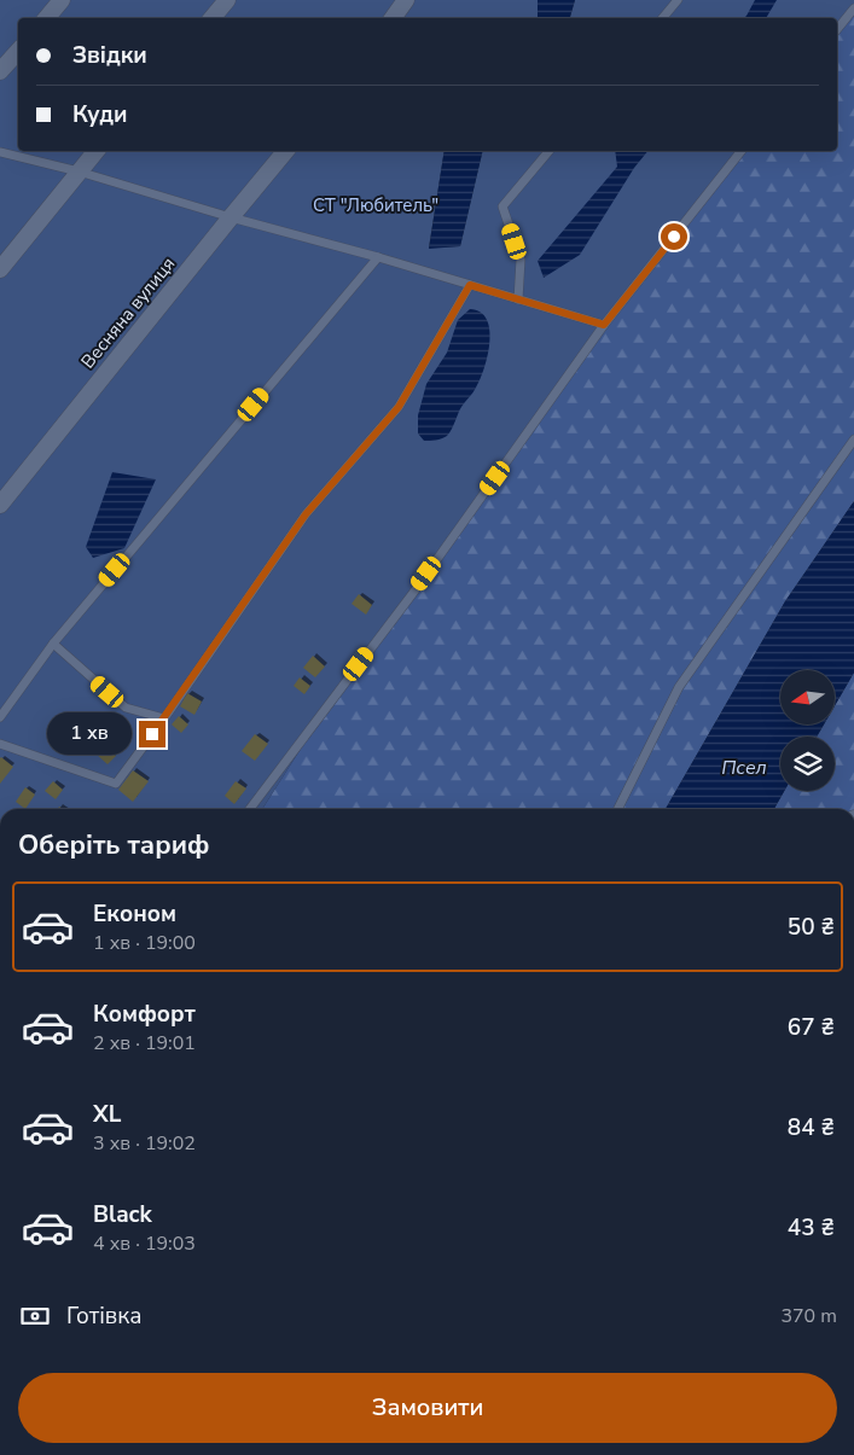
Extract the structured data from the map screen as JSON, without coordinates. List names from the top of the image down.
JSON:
{
  "streets": {
    "street": ["Весняна вулиця"]
  },
  "water": ["Псел"],
  "parks": ["СТ \"Любитель\""],
  "north": "left",
  "page": {
    "banner": ["Звідки", "Куди"],
    "bubble": "1 хв",
    "heading": "Оберіть тариф",
    "list": [
      {
        "name": "Економ",
        "note": "1 хв · 19:00",
        "value": "50 ₴"
      },
      {
        "name": "Комфорт",
        "note": "2 хв · 19:01",
        "value": "67 ₴"
      },
      {
        "name": "XL",
        "note": "3 хв · 19:02",
        "value": "84 ₴"
      },
      {
        "name": "Black",
        "note": "4 хв · 19:03",
        "value": "43 ₴"
      }
    ],
    "pay": ["Готівка", "370 m"],
    "buttons": "Замовити"
  }
}
